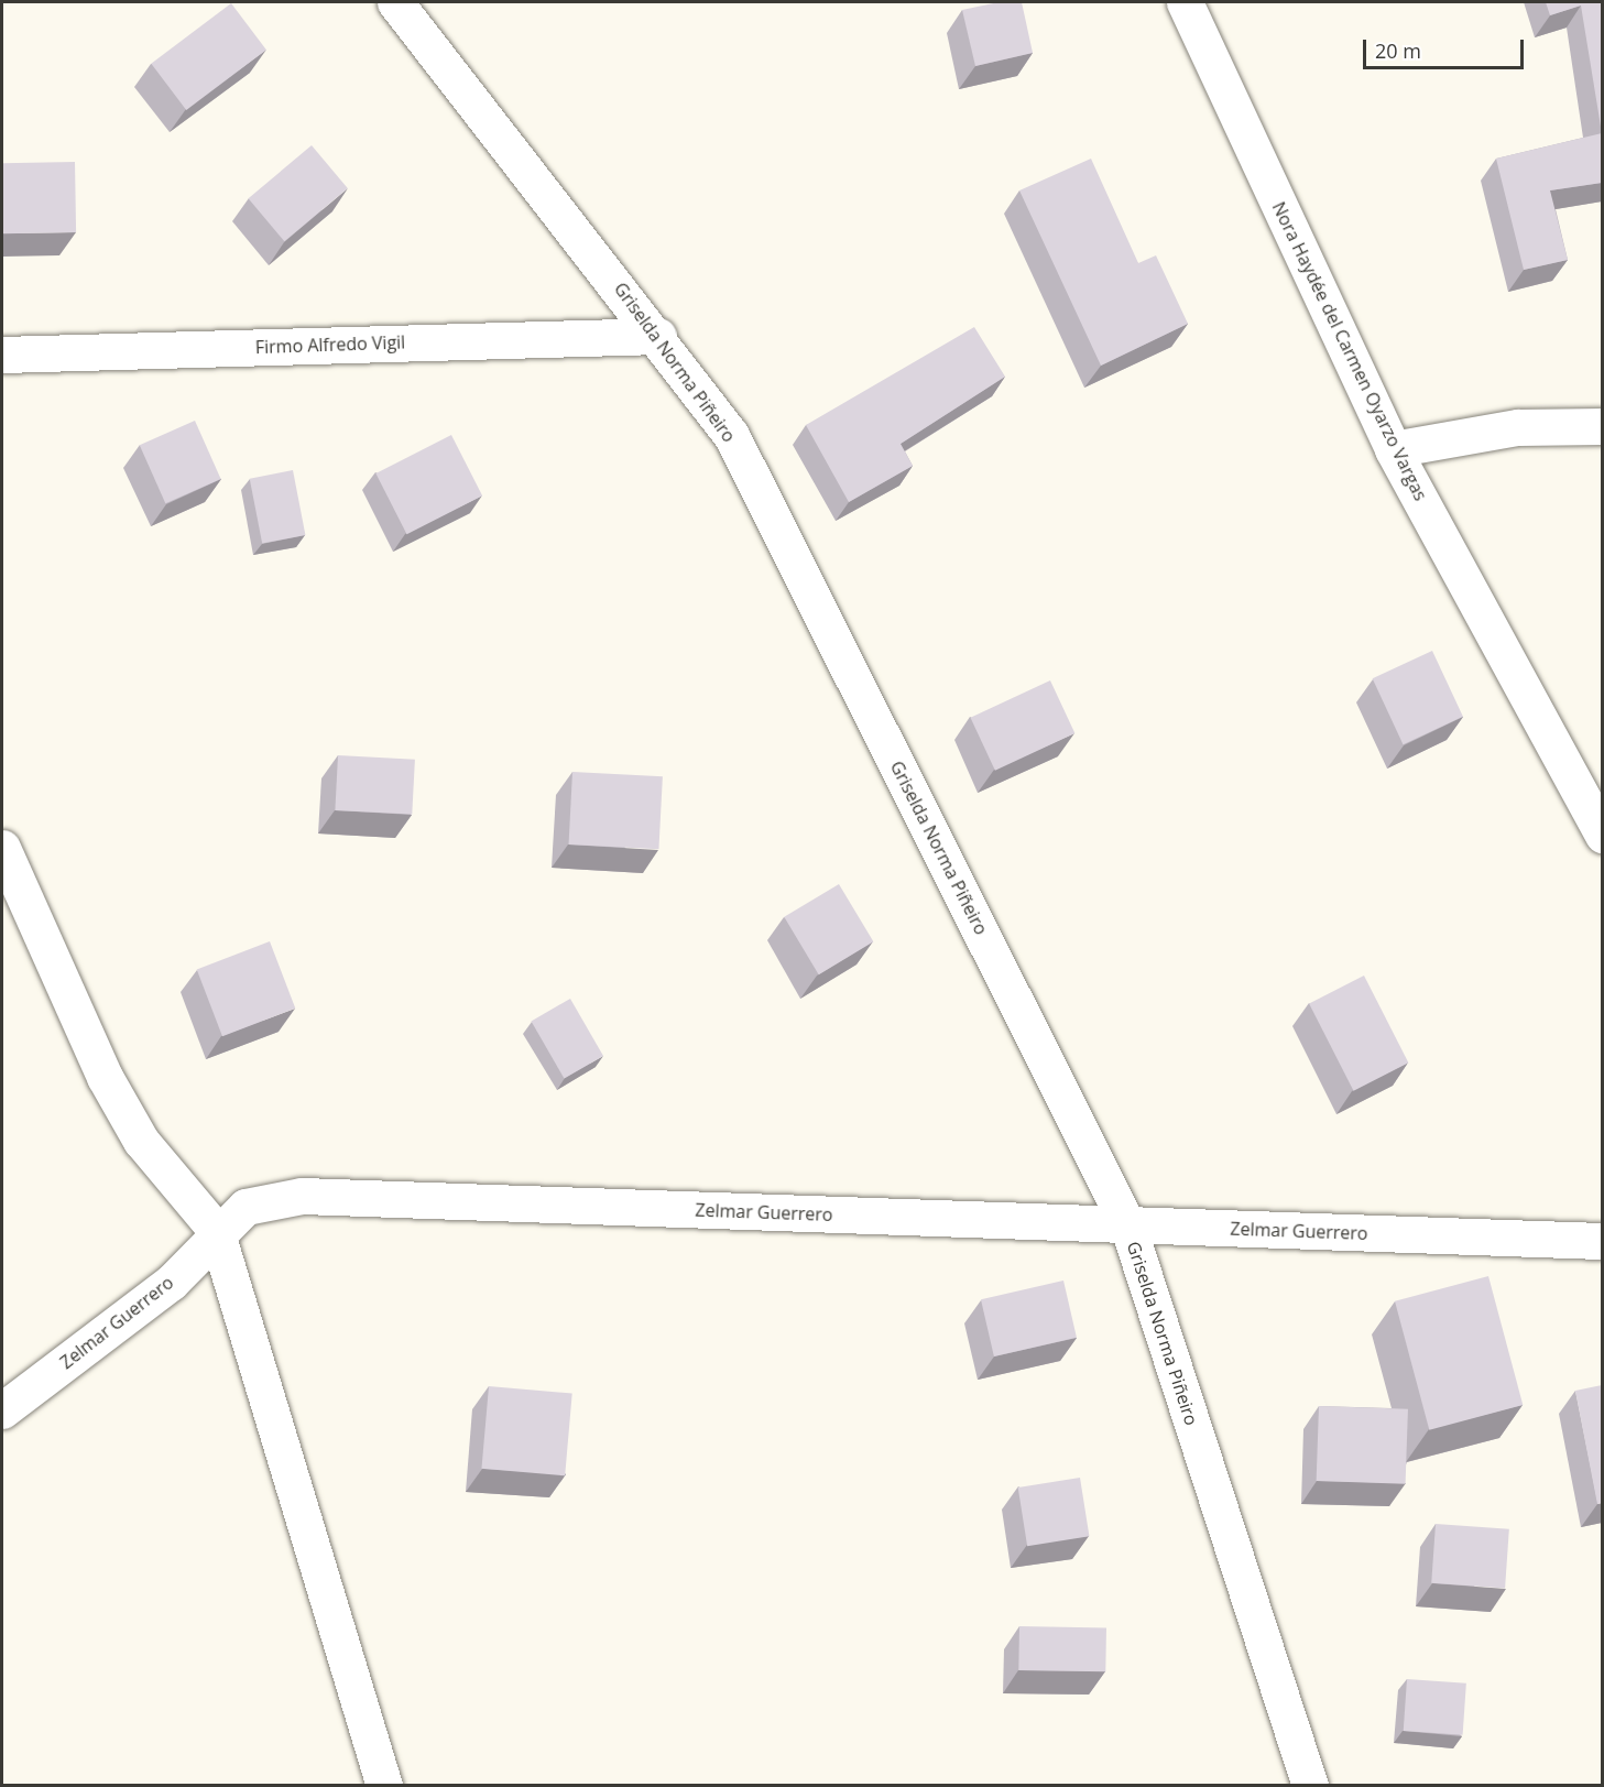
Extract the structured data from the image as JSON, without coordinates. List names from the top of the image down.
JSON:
{
  "streets": {
    "street": [
      "Firmo Alfredo Vigil",
      "Nora Haydée del Carmen Oyarzo Vargas",
      "Griselda Norma Piñeiro",
      "Zelmar Guerrero"
    ]
  },
  "crossings": [
    ["Firmo Alfredo Vigil", "Griselda Norma Piñeiro"],
    ["Griselda Norma Piñeiro", "Zelmar Guerrero"]
  ],
  "scale_bar": "20 m"
}
